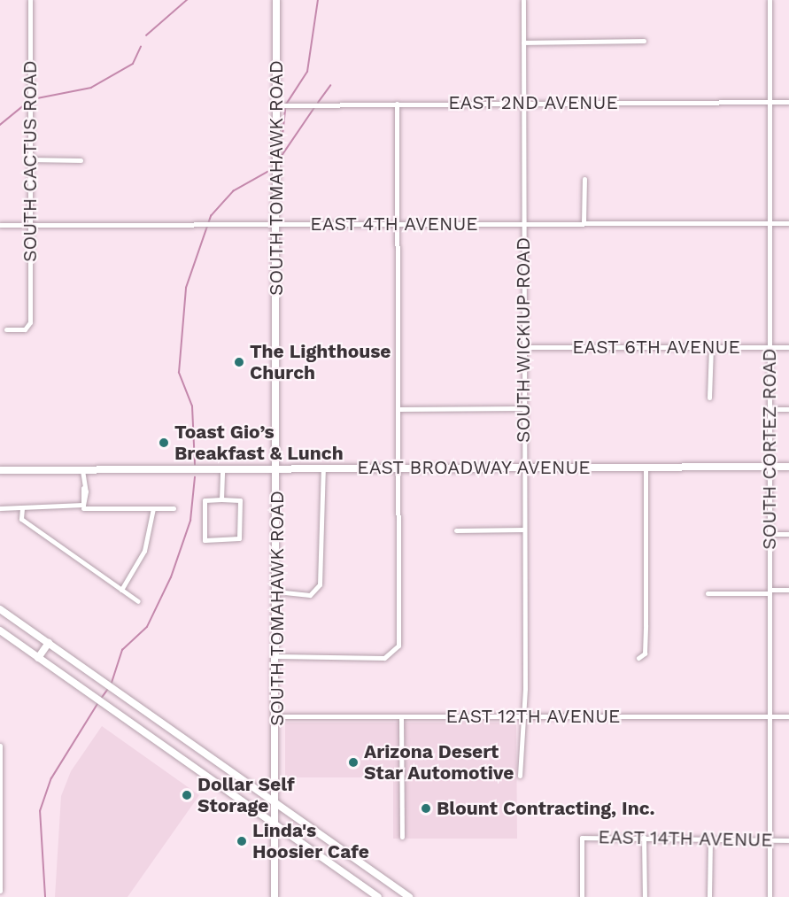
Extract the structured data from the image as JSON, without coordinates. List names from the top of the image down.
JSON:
{
  "streets": {
    "main road": ["SOUTH TOMAHAWK ROAD", "EAST BROADWAY AVENUE"],
    "street": [
      "EAST 2ND AVENUE",
      "SOUTH CACTUS ROAD",
      "EAST 4TH AVENUE",
      "SOUTH WICKIUP ROAD",
      "EAST 6TH AVENUE",
      "SOUTH CORTEZ ROAD",
      "EAST 12TH AVENUE",
      "EAST 14TH AVENUE"
    ]
  },
  "crossings": [
    ["EAST 2ND AVENUE", "SOUTH TOMAHAWK ROAD"],
    ["EAST 2ND AVENUE", "SOUTH WICKIUP ROAD"],
    ["EAST 2ND AVENUE", "SOUTH CORTEZ ROAD"],
    ["SOUTH CACTUS ROAD", "EAST 4TH AVENUE"],
    ["SOUTH TOMAHAWK ROAD", "EAST 4TH AVENUE"],
    ["SOUTH TOMAHAWK ROAD", "EAST BROADWAY AVENUE"],
    ["SOUTH TOMAHAWK ROAD", "EAST 12TH AVENUE"],
    ["EAST 4TH AVENUE", "SOUTH WICKIUP ROAD"],
    ["EAST 4TH AVENUE", "SOUTH CORTEZ ROAD"],
    ["SOUTH WICKIUP ROAD", "EAST 6TH AVENUE"],
    ["SOUTH WICKIUP ROAD", "EAST BROADWAY AVENUE"],
    ["SOUTH WICKIUP ROAD", "EAST 12TH AVENUE"],
    ["EAST 6TH AVENUE", "SOUTH CORTEZ ROAD"],
    ["SOUTH CORTEZ ROAD", "EAST BROADWAY AVENUE"],
    ["SOUTH CORTEZ ROAD", "EAST 12TH AVENUE"],
    ["SOUTH CORTEZ ROAD", "EAST 14TH AVENUE"]
  ],
  "places": [
    "The Lighthouse Church",
    "Toast Gio’s Breakfast & Lunch",
    "Arizona Desert Star Automotive",
    "Dollar Self Storage",
    "Blount Contracting, Inc.",
    "Linda's Hoosier Cafe"
  ]
}
